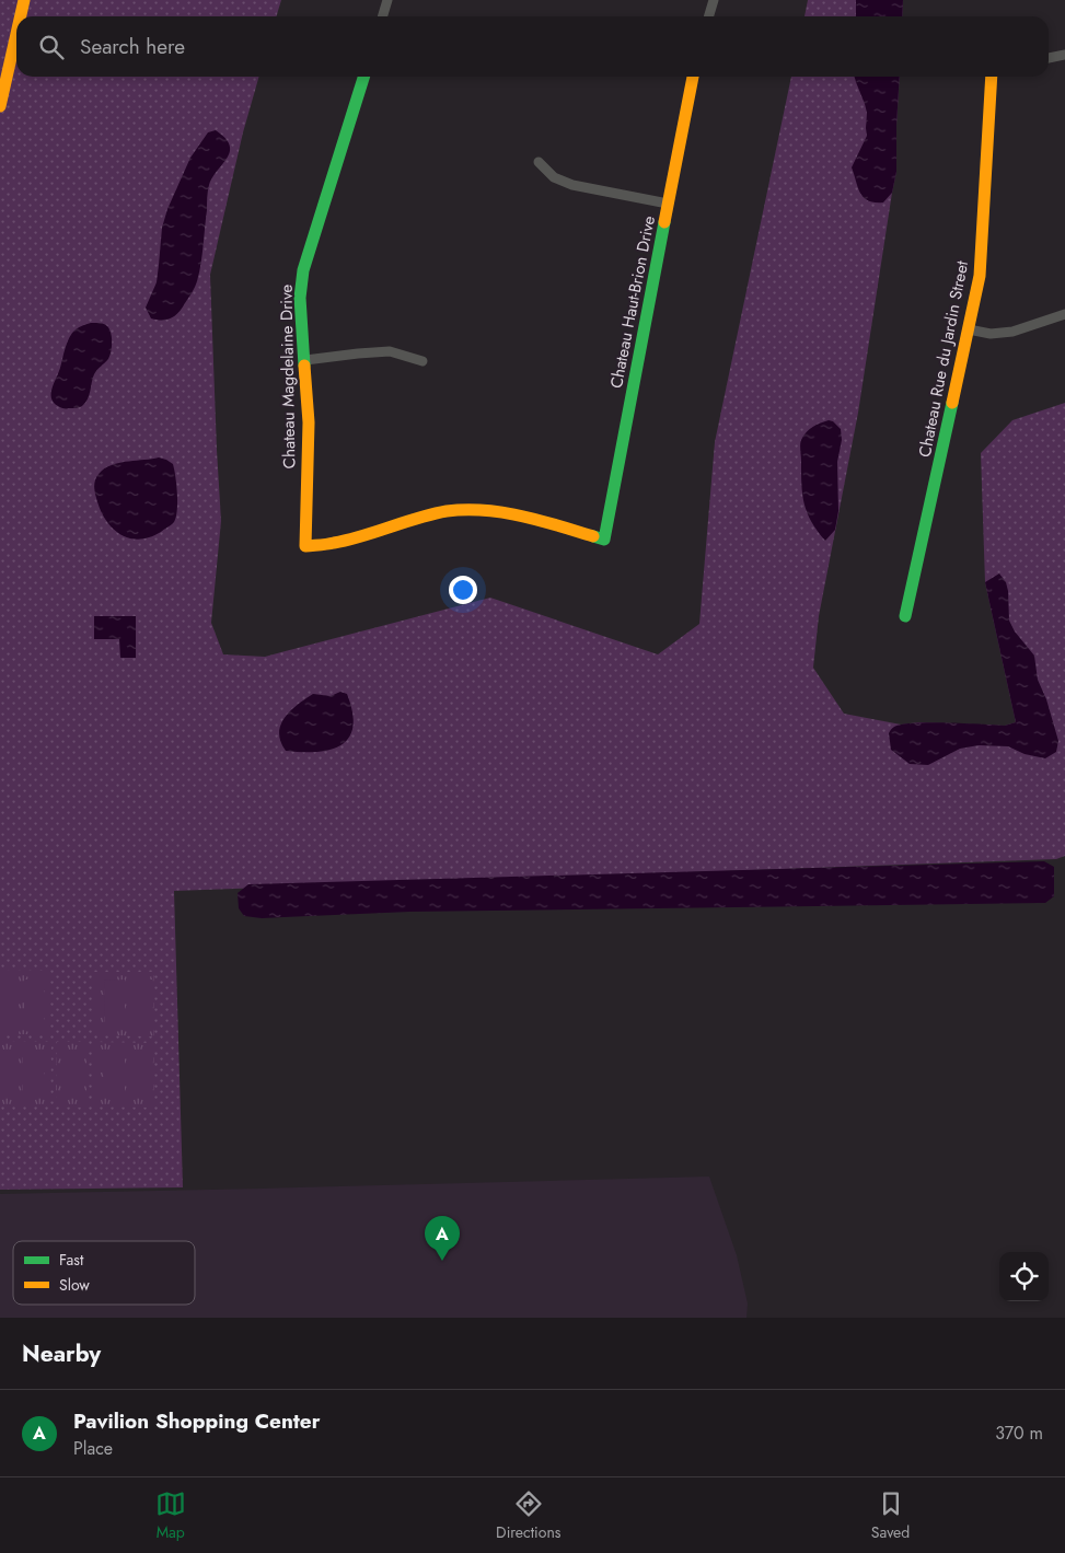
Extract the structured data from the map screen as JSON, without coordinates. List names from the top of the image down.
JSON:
{
  "streets": {
    "street": ["Chateau Haut-Brion Drive", "Chateau Rue du Jardin Street", "Chateau Magdelaine Drive"]
  },
  "crossings": [
    ["Chateau Haut-Brion Drive", "Chateau Magdelaine Drive"]
  ],
  "legend": ["Fast", "Slow"],
  "page": {
    "search": "Search here",
    "pins": "A",
    "heading": "Nearby",
    "list": [
      {
        "mark": "A",
        "name": "Pavilion Shopping Center",
        "note": "Place",
        "value": "370 m"
      }
    ],
    "nav": ["Map", "Directions", "Saved"]
  }
}
